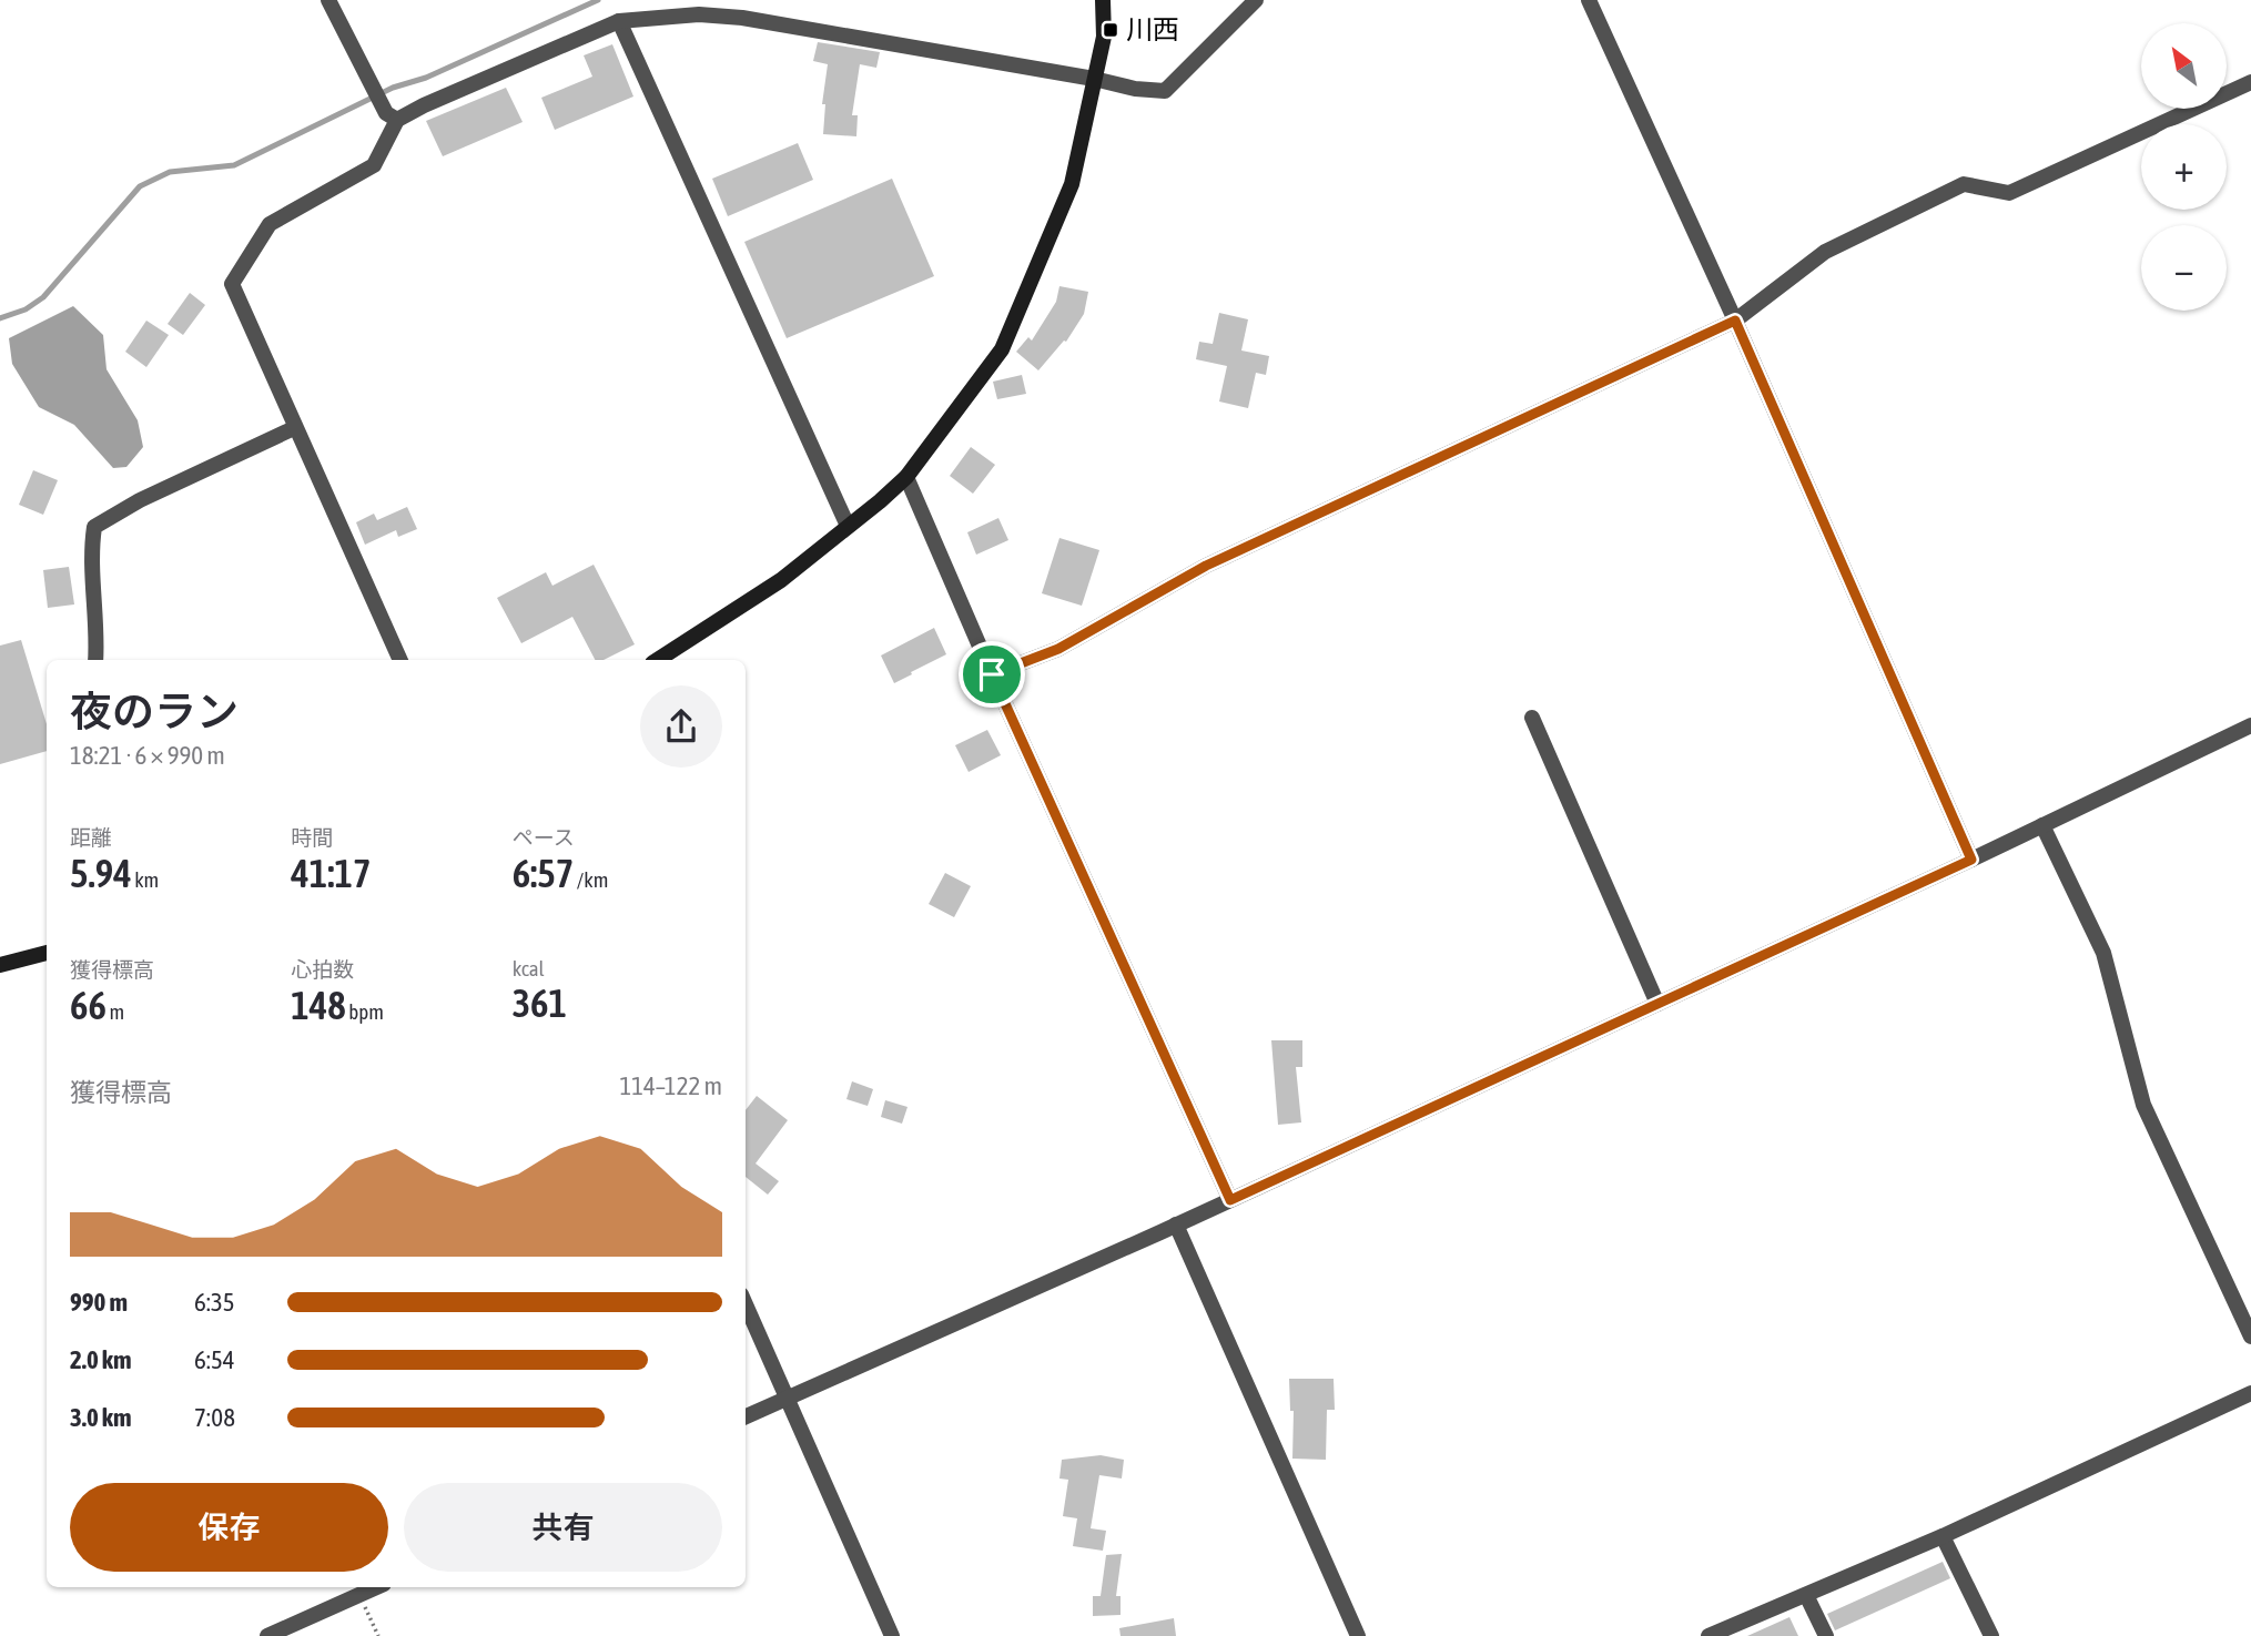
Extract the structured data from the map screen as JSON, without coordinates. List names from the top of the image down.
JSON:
{
  "places": {
    "transit": ["川西"]
  },
  "north": "top left",
  "page": {
    "map_buttons": ["+", "−"],
    "heading": ["夜のラン", "18:21 · 6 × 990 m"],
    "stats": [
      ["距離", "5.94 km"],
      ["時間", "41:17"],
      ["ペース", "6:57 /km"],
      ["獲得標高", "66 m"],
      ["心拍数", "148 bpm"],
      ["kcal", "361"]
    ],
    "chart": ["獲得標高", "114–122 m"],
    "list": [
      {
        "name": "990 m",
        "note": "6:35"
      },
      {
        "name": "2.0 km",
        "note": "6:54"
      },
      {
        "name": "3.0 km",
        "note": "7:08"
      }
    ],
    "buttons": ["保存", "共有"]
  }
}
